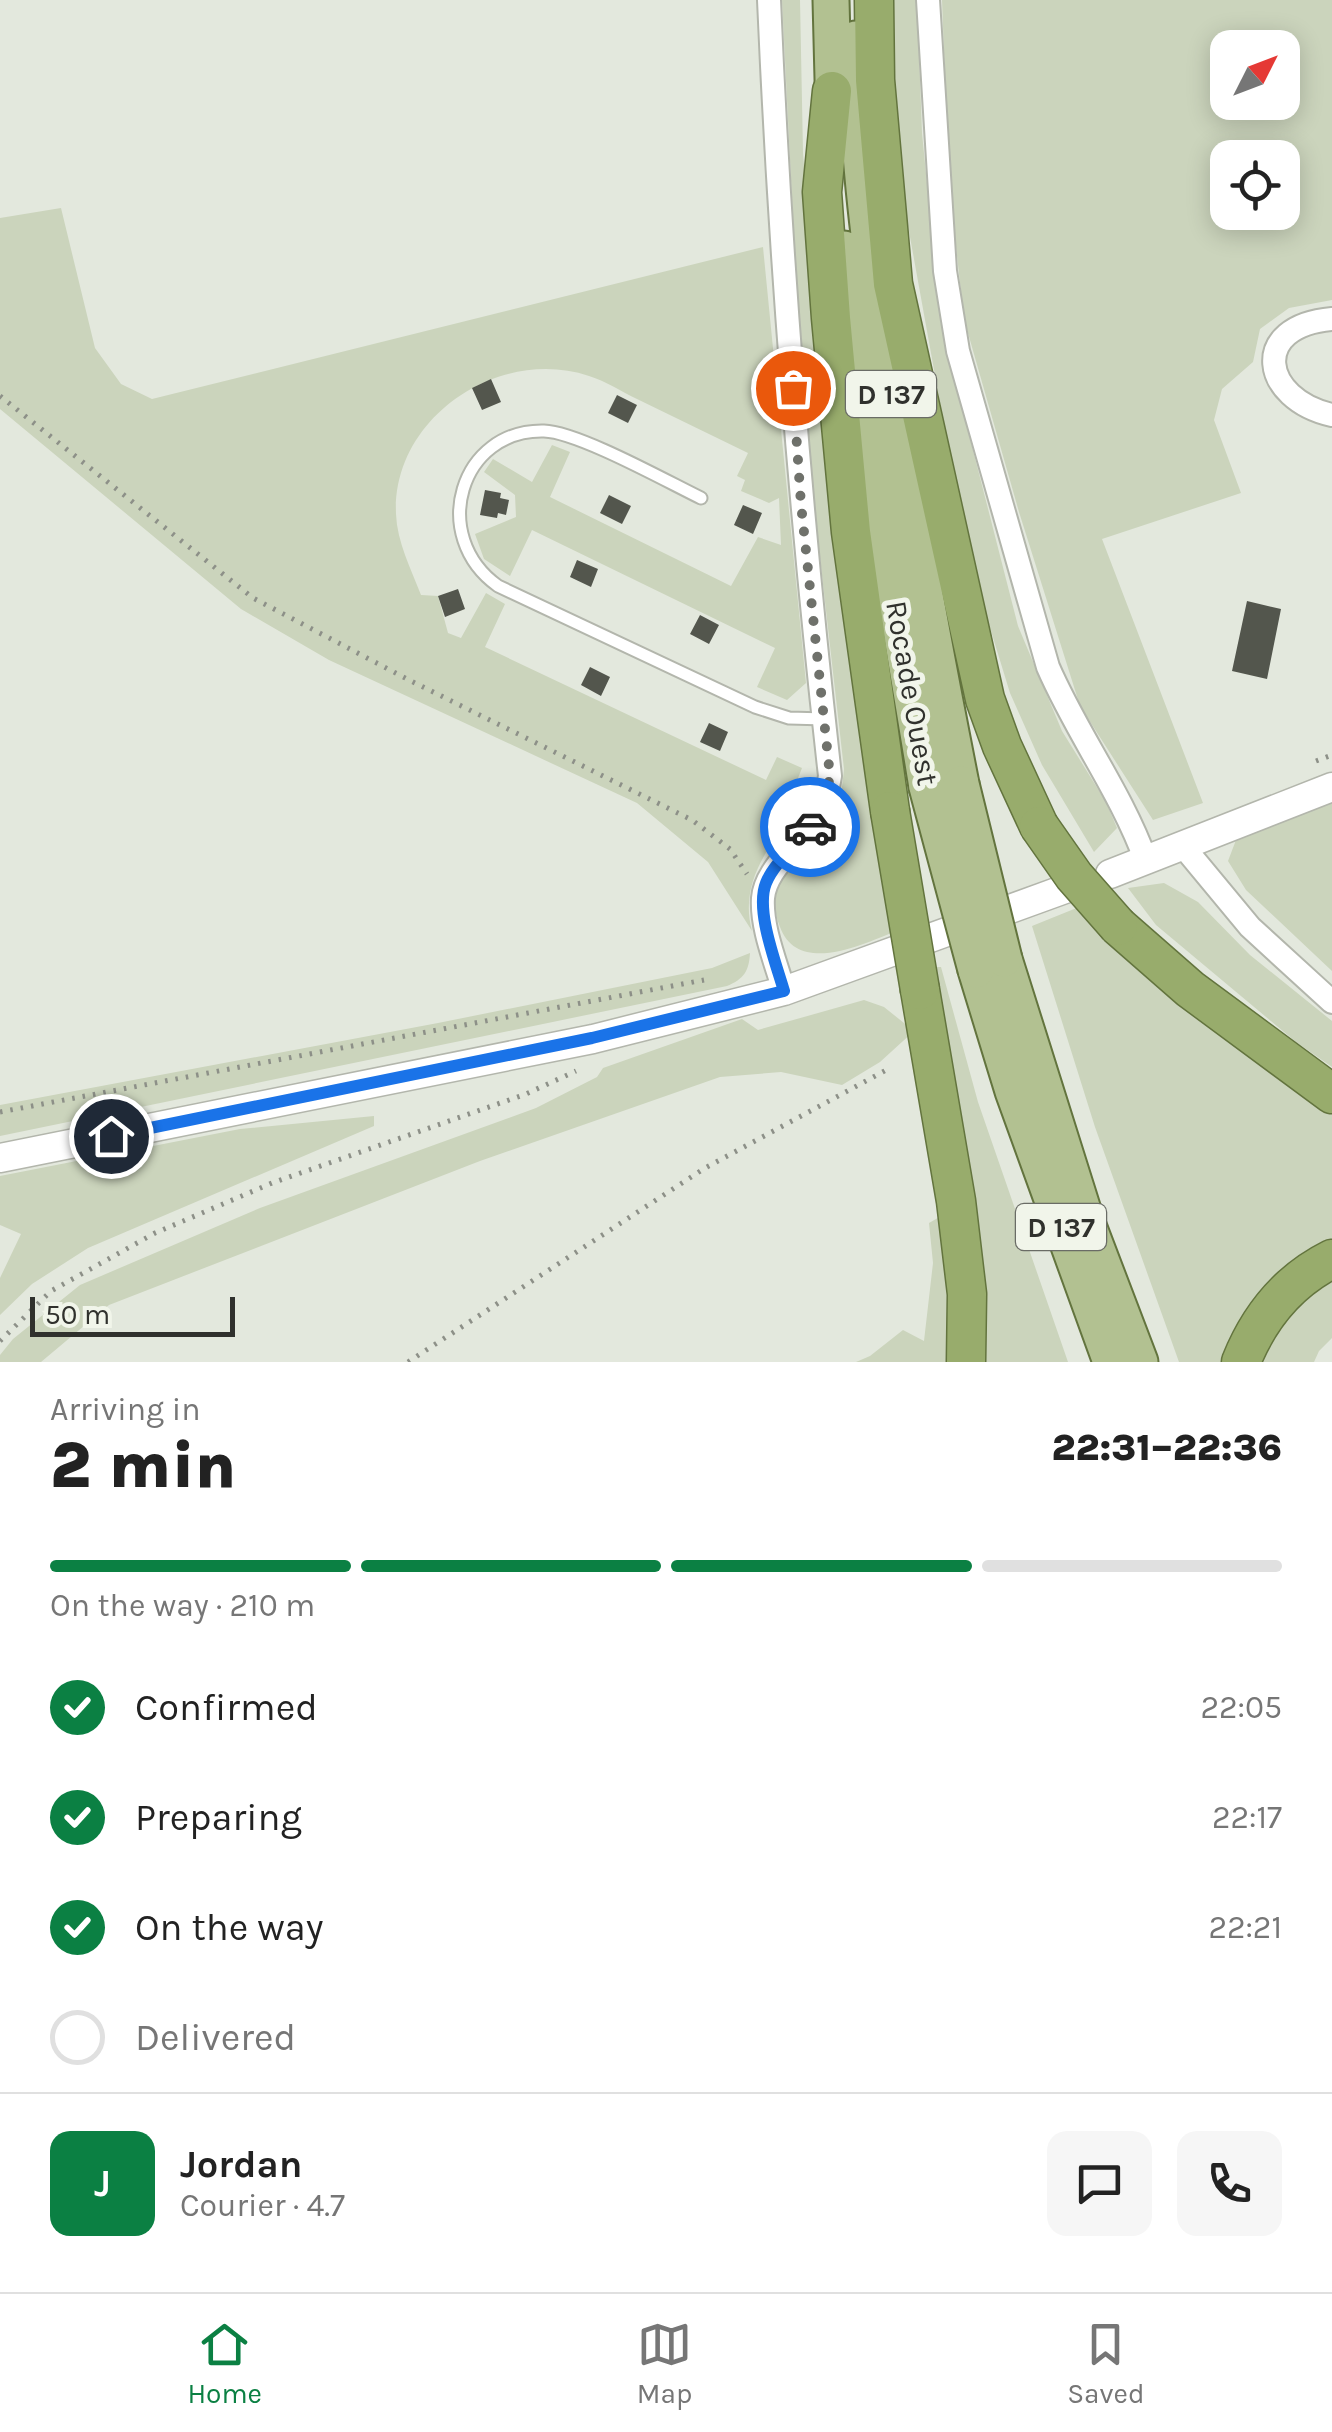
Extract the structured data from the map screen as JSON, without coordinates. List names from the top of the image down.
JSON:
{
  "streets": {
    "main road": ["D 137", "Rocade Ouest"]
  },
  "scale_bar": "50 m",
  "north": "top right",
  "page": {
    "scale": "50 m",
    "heading": ["2 min", "Arriving in", "22:31–22:36"],
    "panel": ["Jordan", "Courier · 4.7"],
    "bar": "On the way · 210 m",
    "list": [
      ["Confirmed", "22:05"],
      ["Preparing", "22:17"],
      ["On the way", "22:21"],
      "Delivered"
    ],
    "round": "J",
    "tabs": ["Home", "Map", "Saved"]
  }
}
